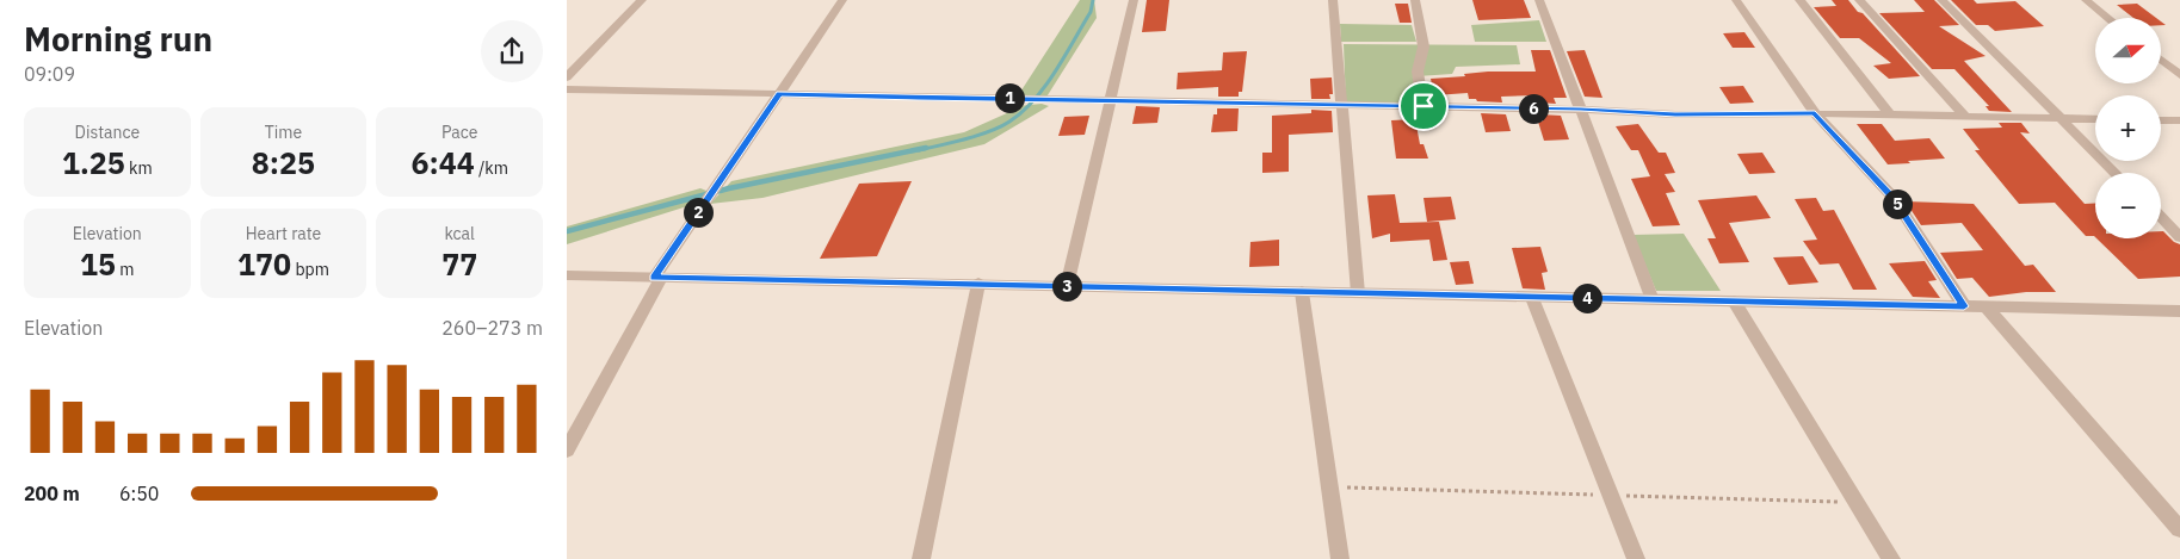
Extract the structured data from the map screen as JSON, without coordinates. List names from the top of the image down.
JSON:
{
  "north": "right",
  "page": {
    "heading": ["Morning run", "09:09"],
    "map_buttons": ["+", "−"],
    "pins": [
      "1",
      "6",
      "5",
      "2",
      "3",
      "4"
    ],
    "stats": [
      ["Distance", "1.25 km"],
      ["Time", "8:25"],
      ["Pace", "6:44 /km"],
      ["Elevation", "15 m"],
      ["Heart rate", "170 bpm"],
      ["kcal", "77"]
    ],
    "chart": ["Elevation", "260–273 m"],
    "list": [
      {
        "name": "200 m",
        "note": "6:50"
      }
    ]
  }
}
